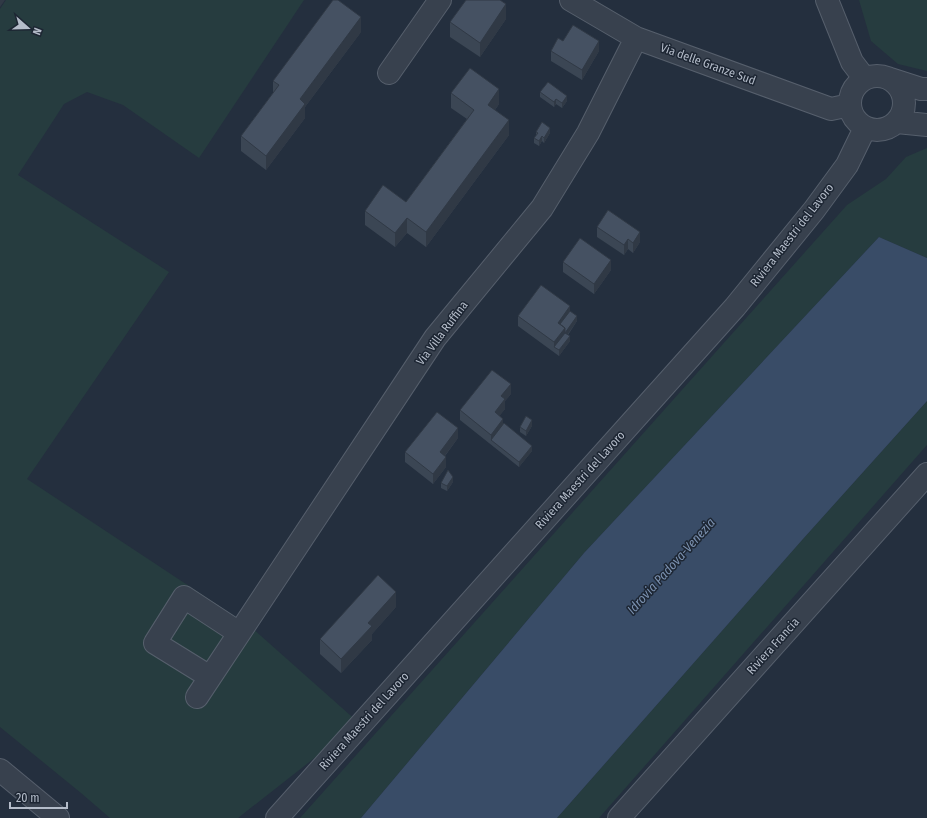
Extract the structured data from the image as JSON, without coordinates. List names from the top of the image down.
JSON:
{
  "streets": {
    "street": [
      "Via delle Granze Sud",
      "Riviera Maestri del Lavoro",
      "Via Villa Ruffina",
      "Riviera Francia"
    ]
  },
  "crossings": [
    ["Via delle Granze Sud", "Riviera Maestri del Lavoro"],
    ["Via delle Granze Sud", "Via Villa Ruffina"]
  ],
  "water": ["Idrovia Padova-Venezia"],
  "scale_bar": "20 m",
  "north": "right"
}
